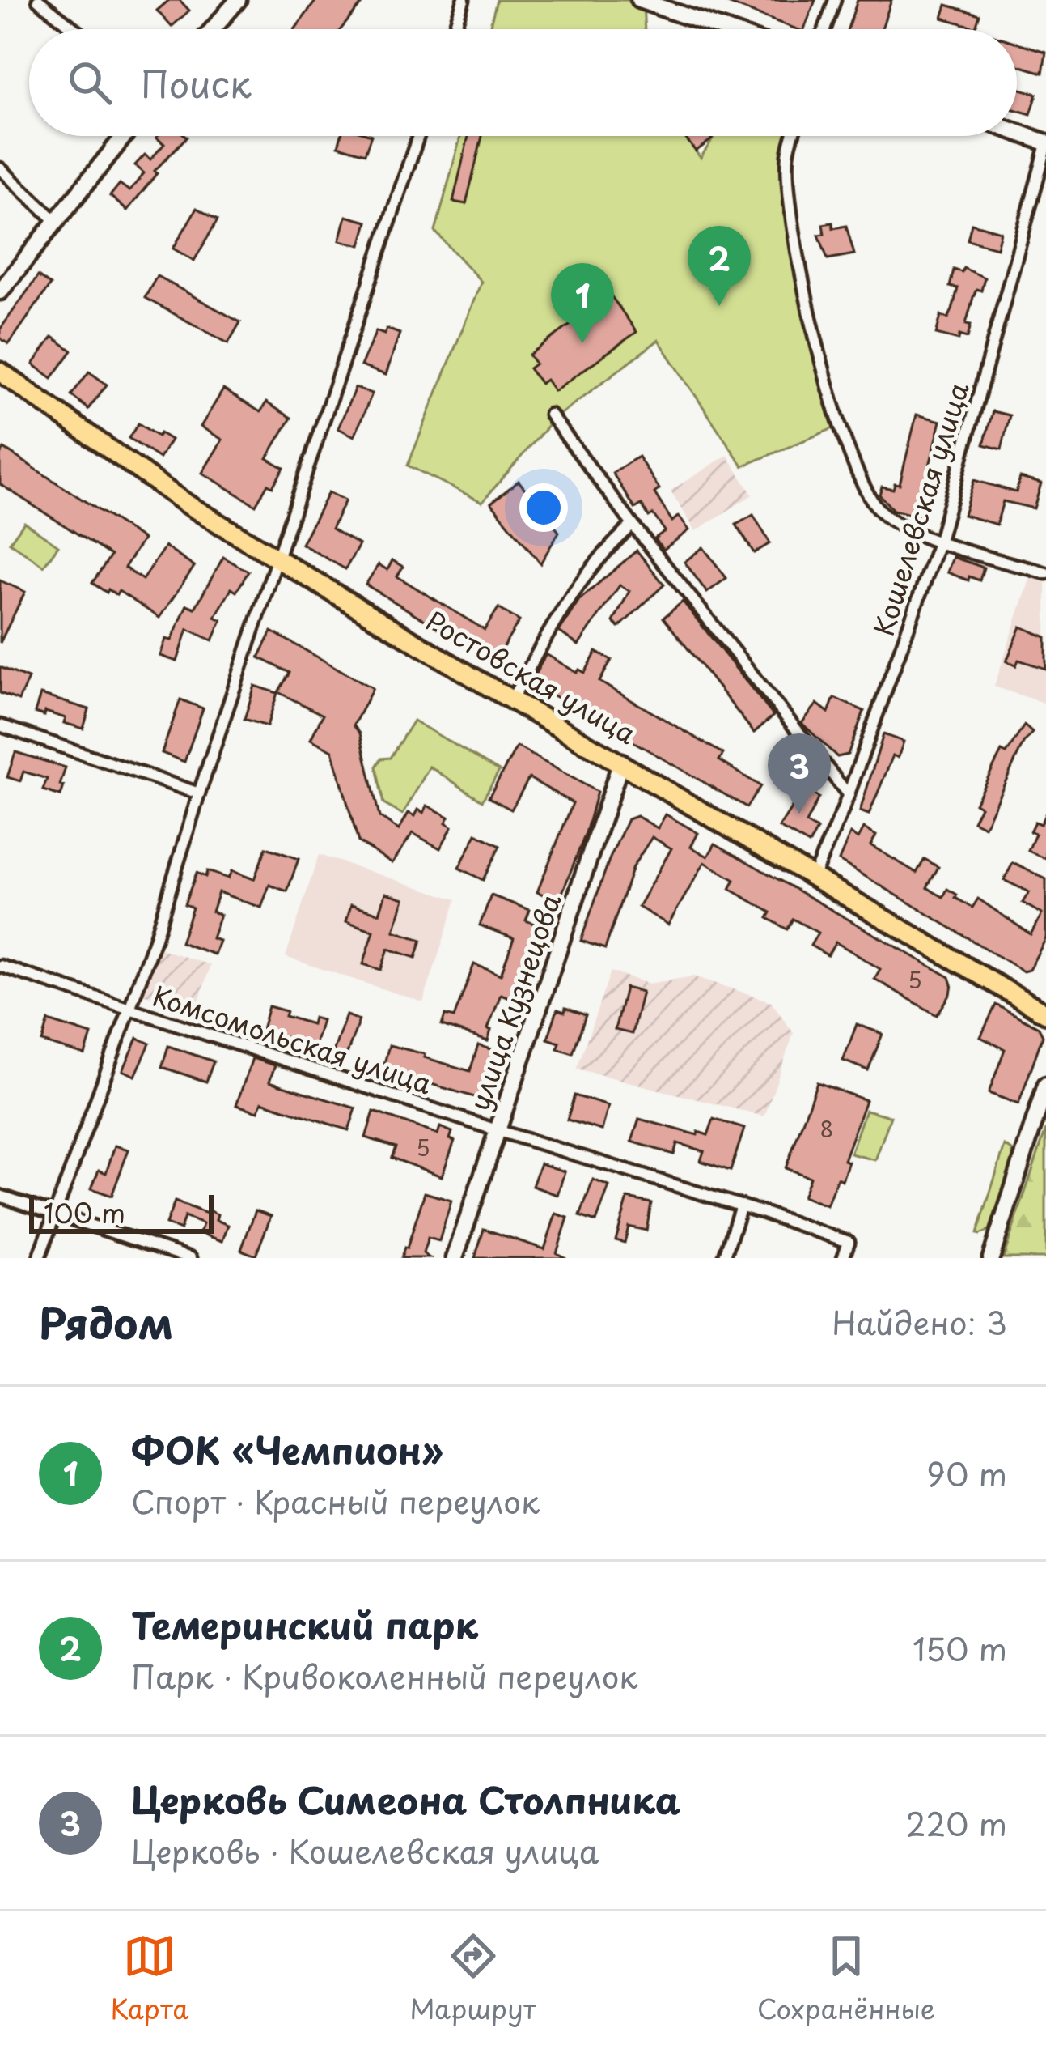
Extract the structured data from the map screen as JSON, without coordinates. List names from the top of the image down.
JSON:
{
  "streets": {
    "main road": ["Ростовская улица"],
    "street": ["Кошелевская улица", "улица Кузнецова", "Комсомольская улица"]
  },
  "crossings": [
    ["Кошелевская улица", "Ростовская улица"],
    ["Ростовская улица", "улица Кузнецова"],
    ["улица Кузнецова", "Комсомольская улица"]
  ],
  "house_numbers": ["5", "8", "5"],
  "scale_bar": "100 m",
  "page": {
    "search": "Поиск",
    "pins": ["2", "1", "3"],
    "scale": "100 m",
    "heading": ["Рядом", "Найдено: 3"],
    "list": [
      {
        "mark": "1",
        "name": "ФОК «Чемпион»",
        "note": "Спорт · Красный переулок",
        "value": "90 m"
      },
      {
        "mark": "2",
        "name": "Темеринский парк",
        "note": "Парк · Кривоколенный переулок",
        "value": "150 m"
      },
      {
        "mark": "3",
        "name": "Церковь Симеона Столпника",
        "note": "Церковь · Кошелевская улица",
        "value": "220 m"
      }
    ],
    "nav": ["Карта", "Маршрут", "Сохранённые"]
  }
}
